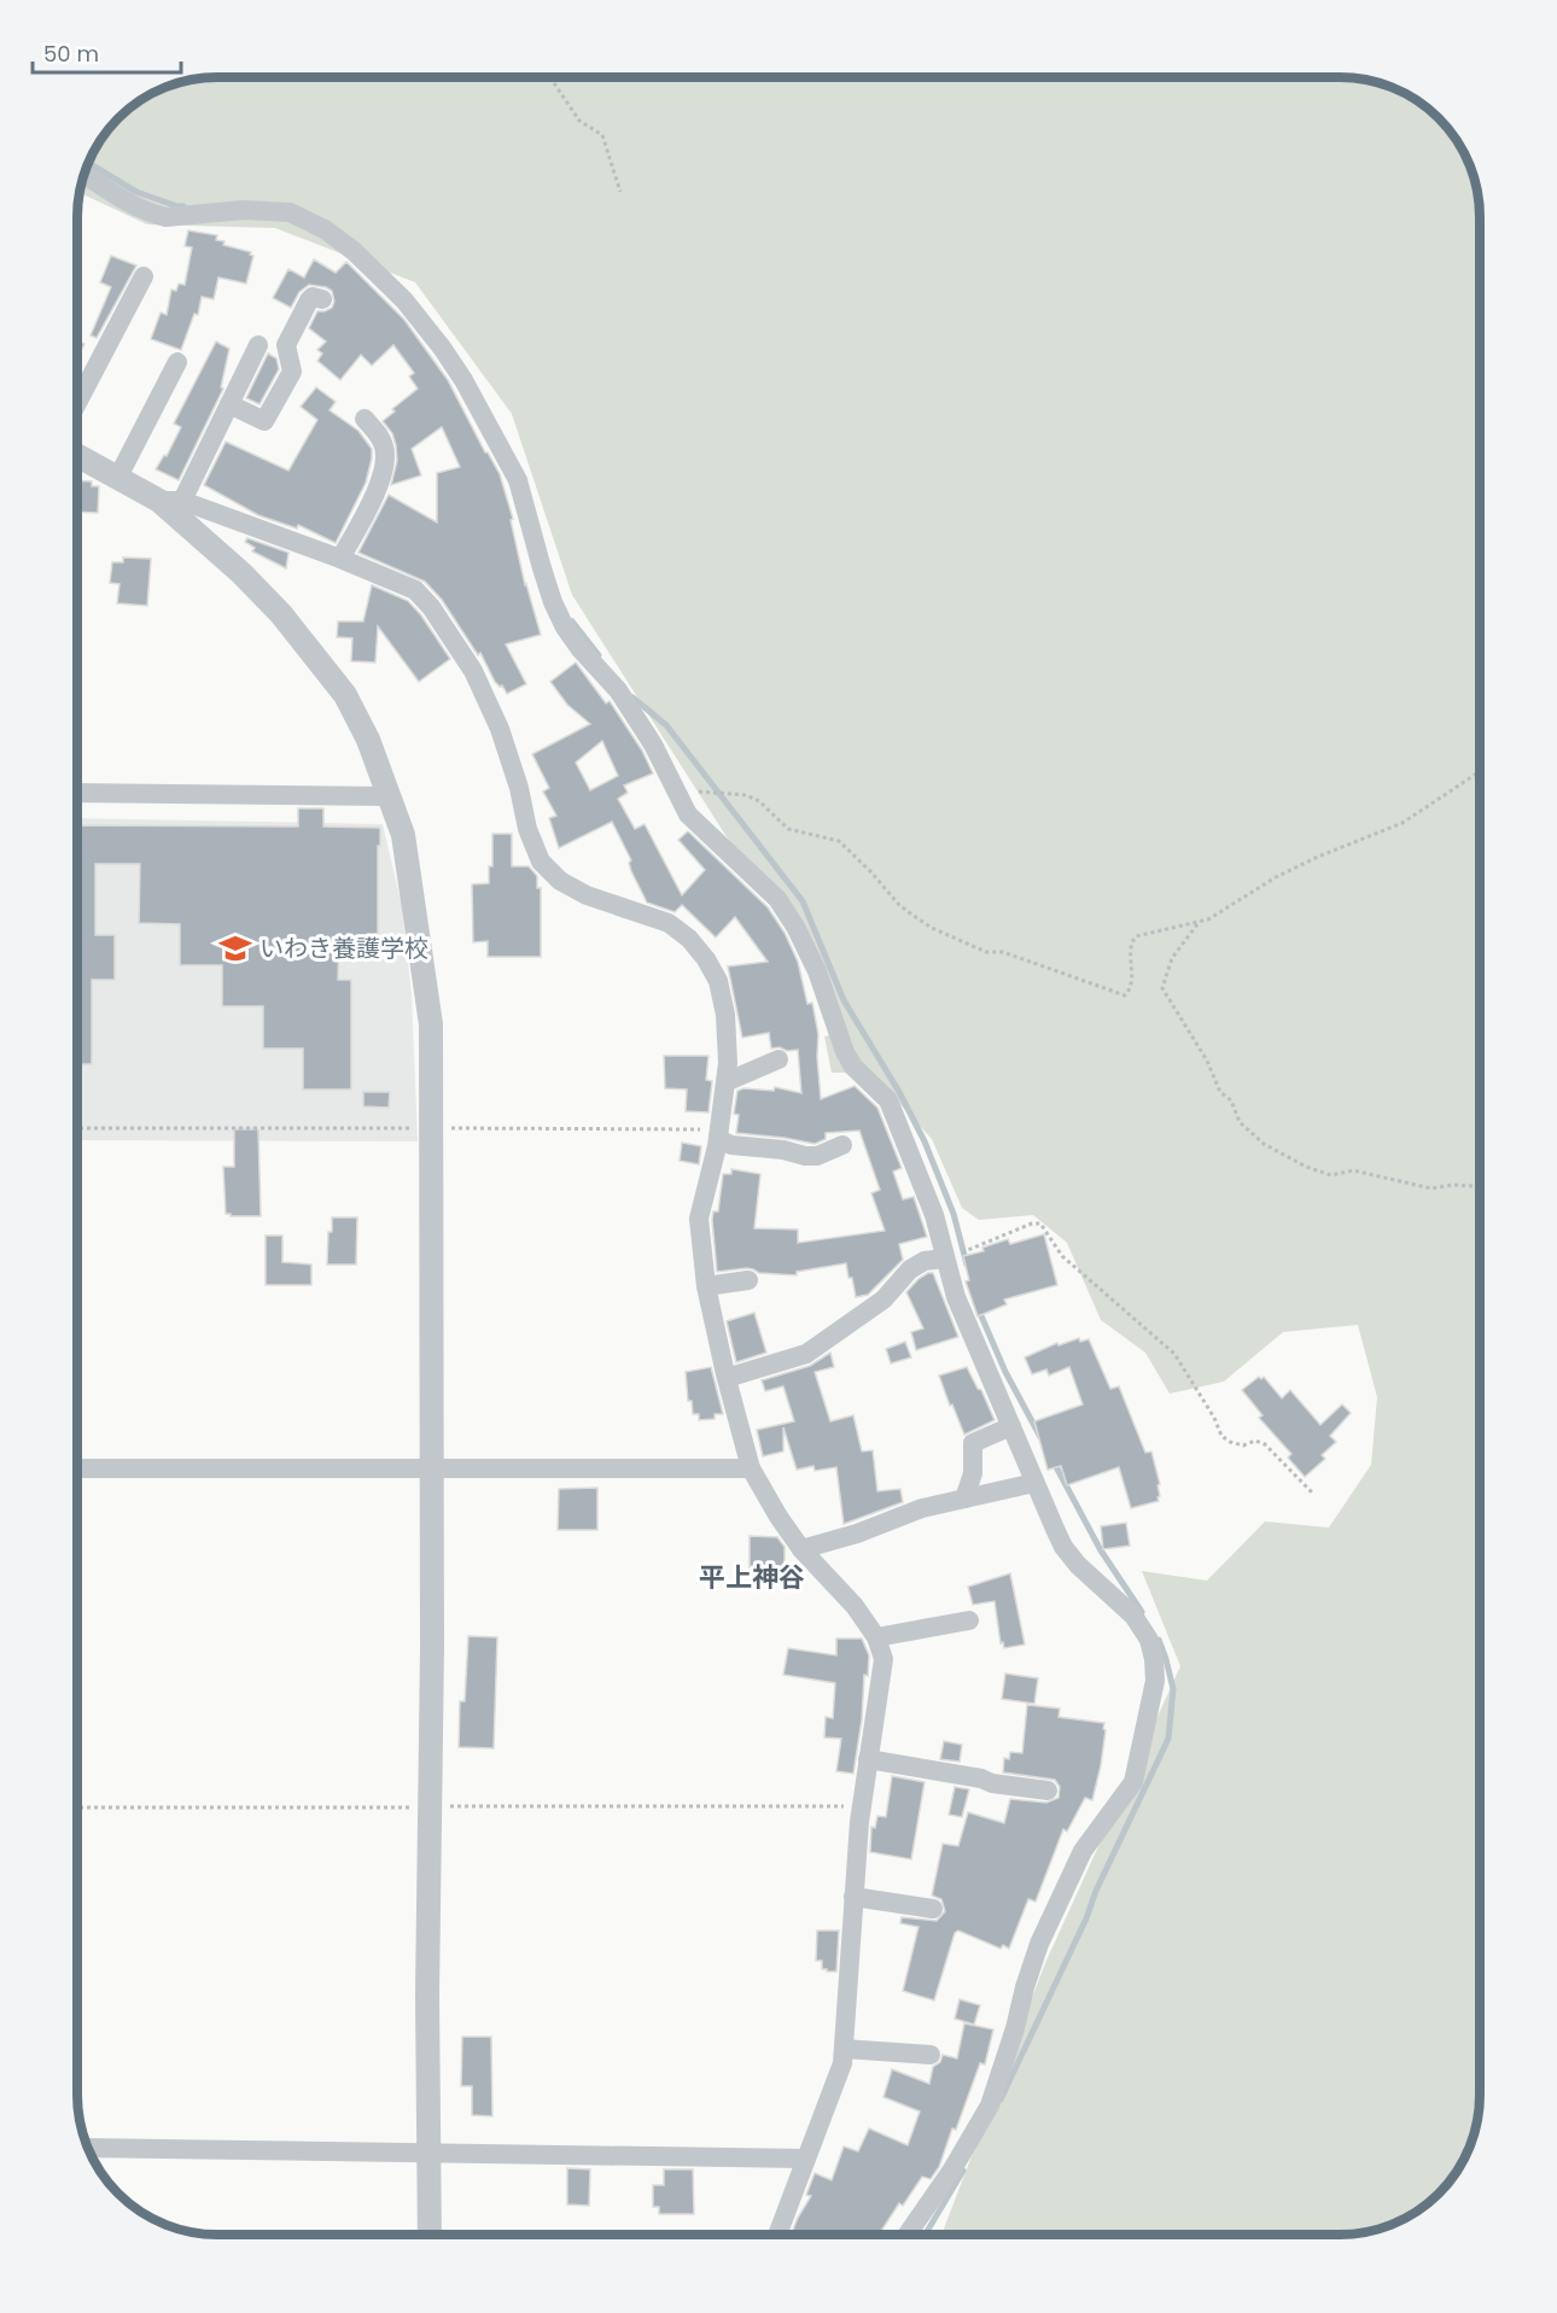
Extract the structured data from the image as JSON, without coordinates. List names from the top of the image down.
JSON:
{
  "districts": ["平上神谷"],
  "places": {
    "school or university": ["いわき養護学校"]
  },
  "scale_bar": "50 m"
}
